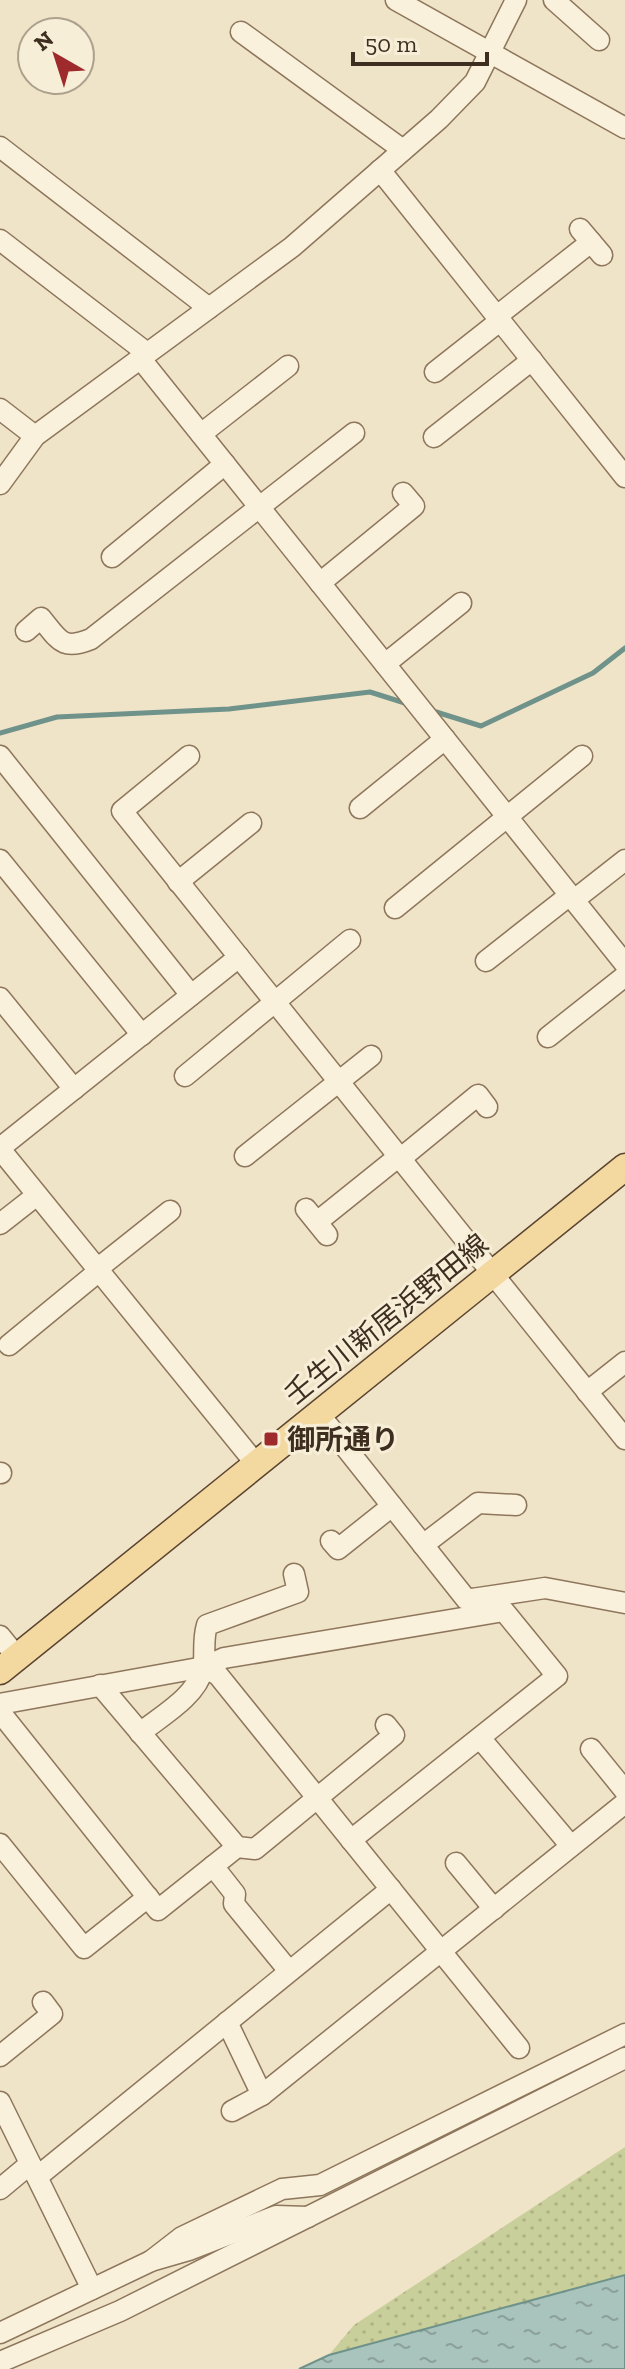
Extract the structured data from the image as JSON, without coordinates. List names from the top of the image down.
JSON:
{
  "streets": {
    "main road": ["壬生川新居浜野田線"]
  },
  "places": {
    "transit": ["御所通り"]
  },
  "scale_bar": "50 m",
  "north": "top left"
}
